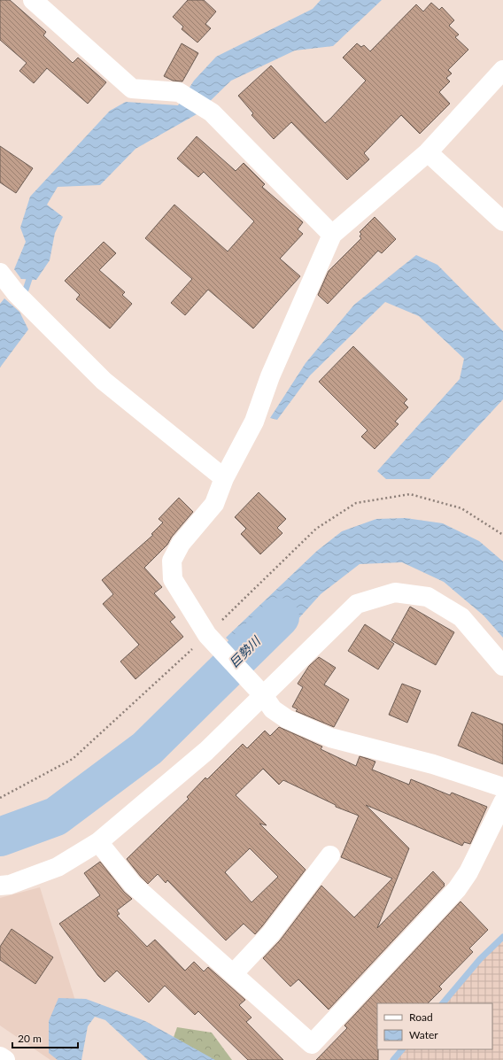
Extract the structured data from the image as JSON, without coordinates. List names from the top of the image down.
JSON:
{
  "water": ["巨勢川"],
  "legend": ["Road", "Water"],
  "scale_bar": "20 m"
}
